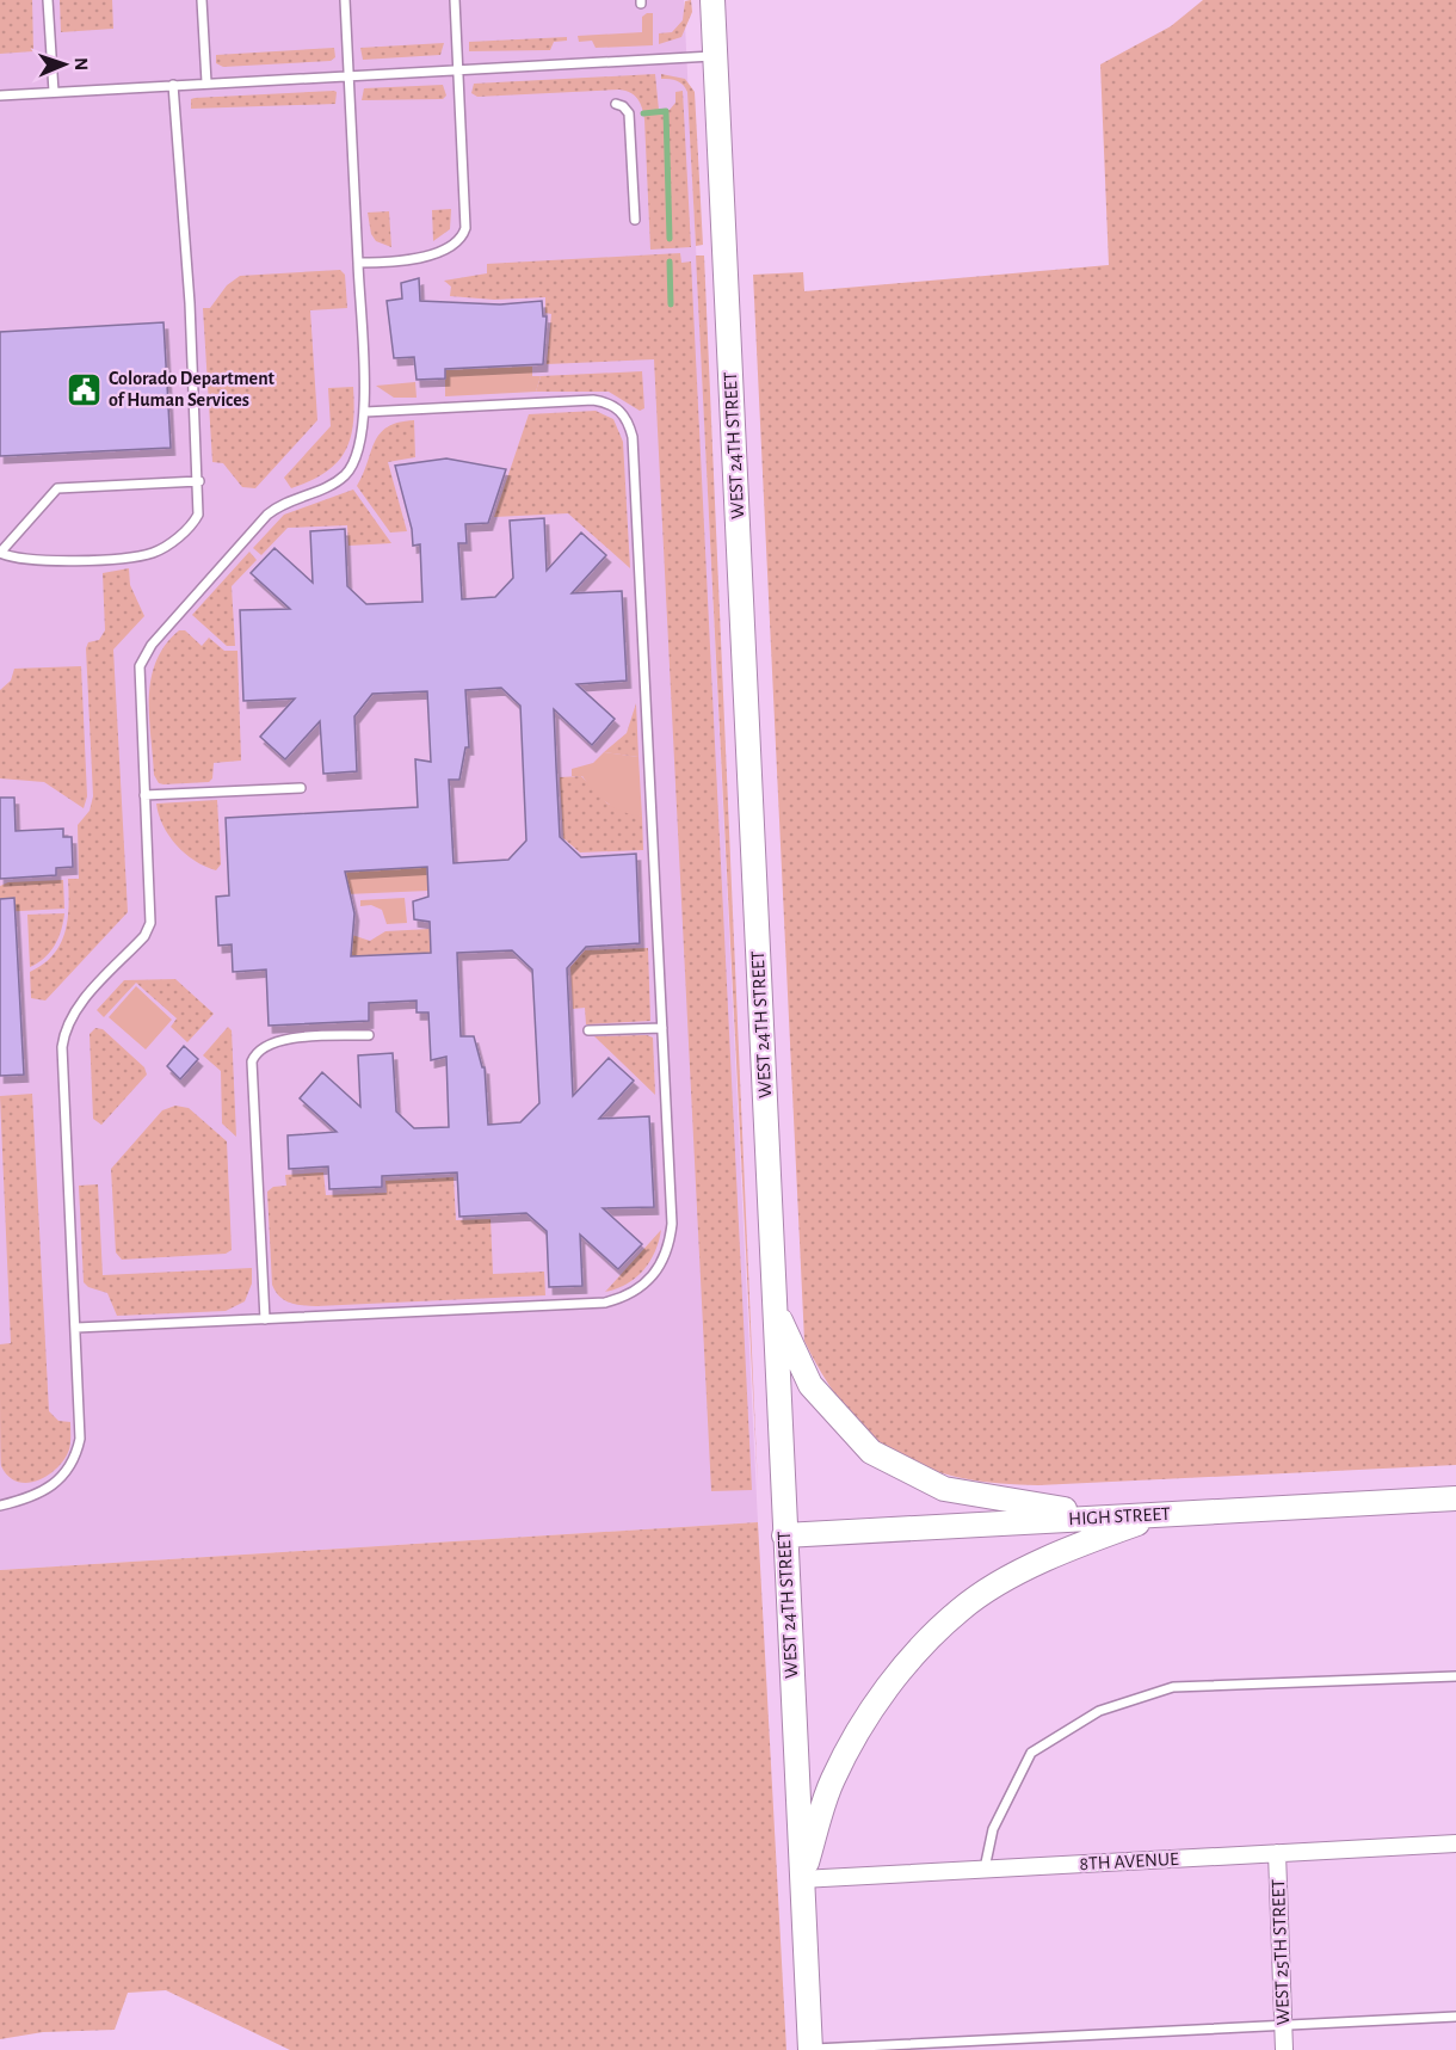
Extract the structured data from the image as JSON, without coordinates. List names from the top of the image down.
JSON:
{
  "streets": {
    "street": [
      "WEST 24TH STREET",
      "HIGH STREET",
      "8TH AVENUE",
      "WEST 25TH STREET"
    ]
  },
  "crossings": [
    ["WEST 24TH STREET", "HIGH STREET"],
    ["WEST 24TH STREET", "8TH AVENUE"],
    ["8TH AVENUE", "WEST 25TH STREET"]
  ],
  "places": {
    "public building": ["Colorado Department of Human Services"]
  },
  "north": "right"
}
